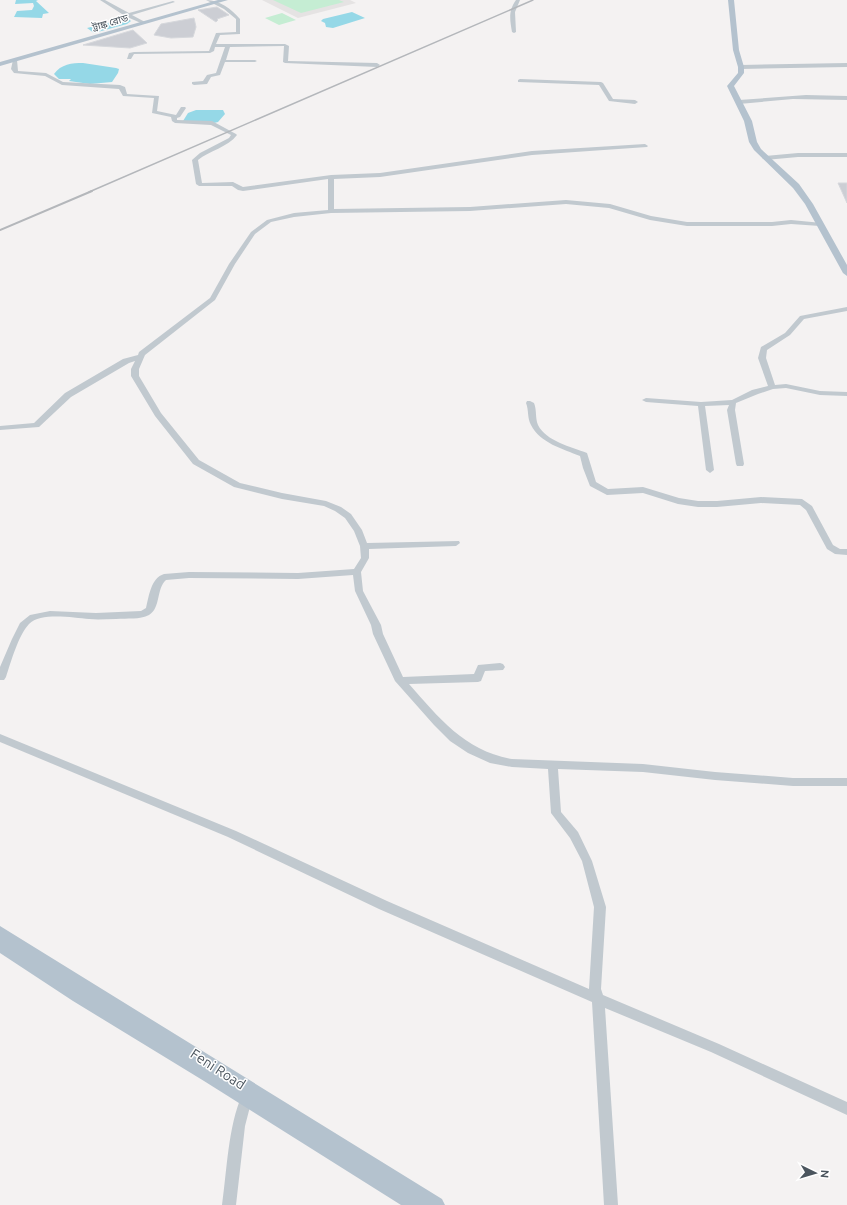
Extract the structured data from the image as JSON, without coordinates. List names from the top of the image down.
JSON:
{
  "streets": {
    "main road": ["ট্রাঙ্ক রোড", "Feni Road"]
  },
  "north": "right"
}
